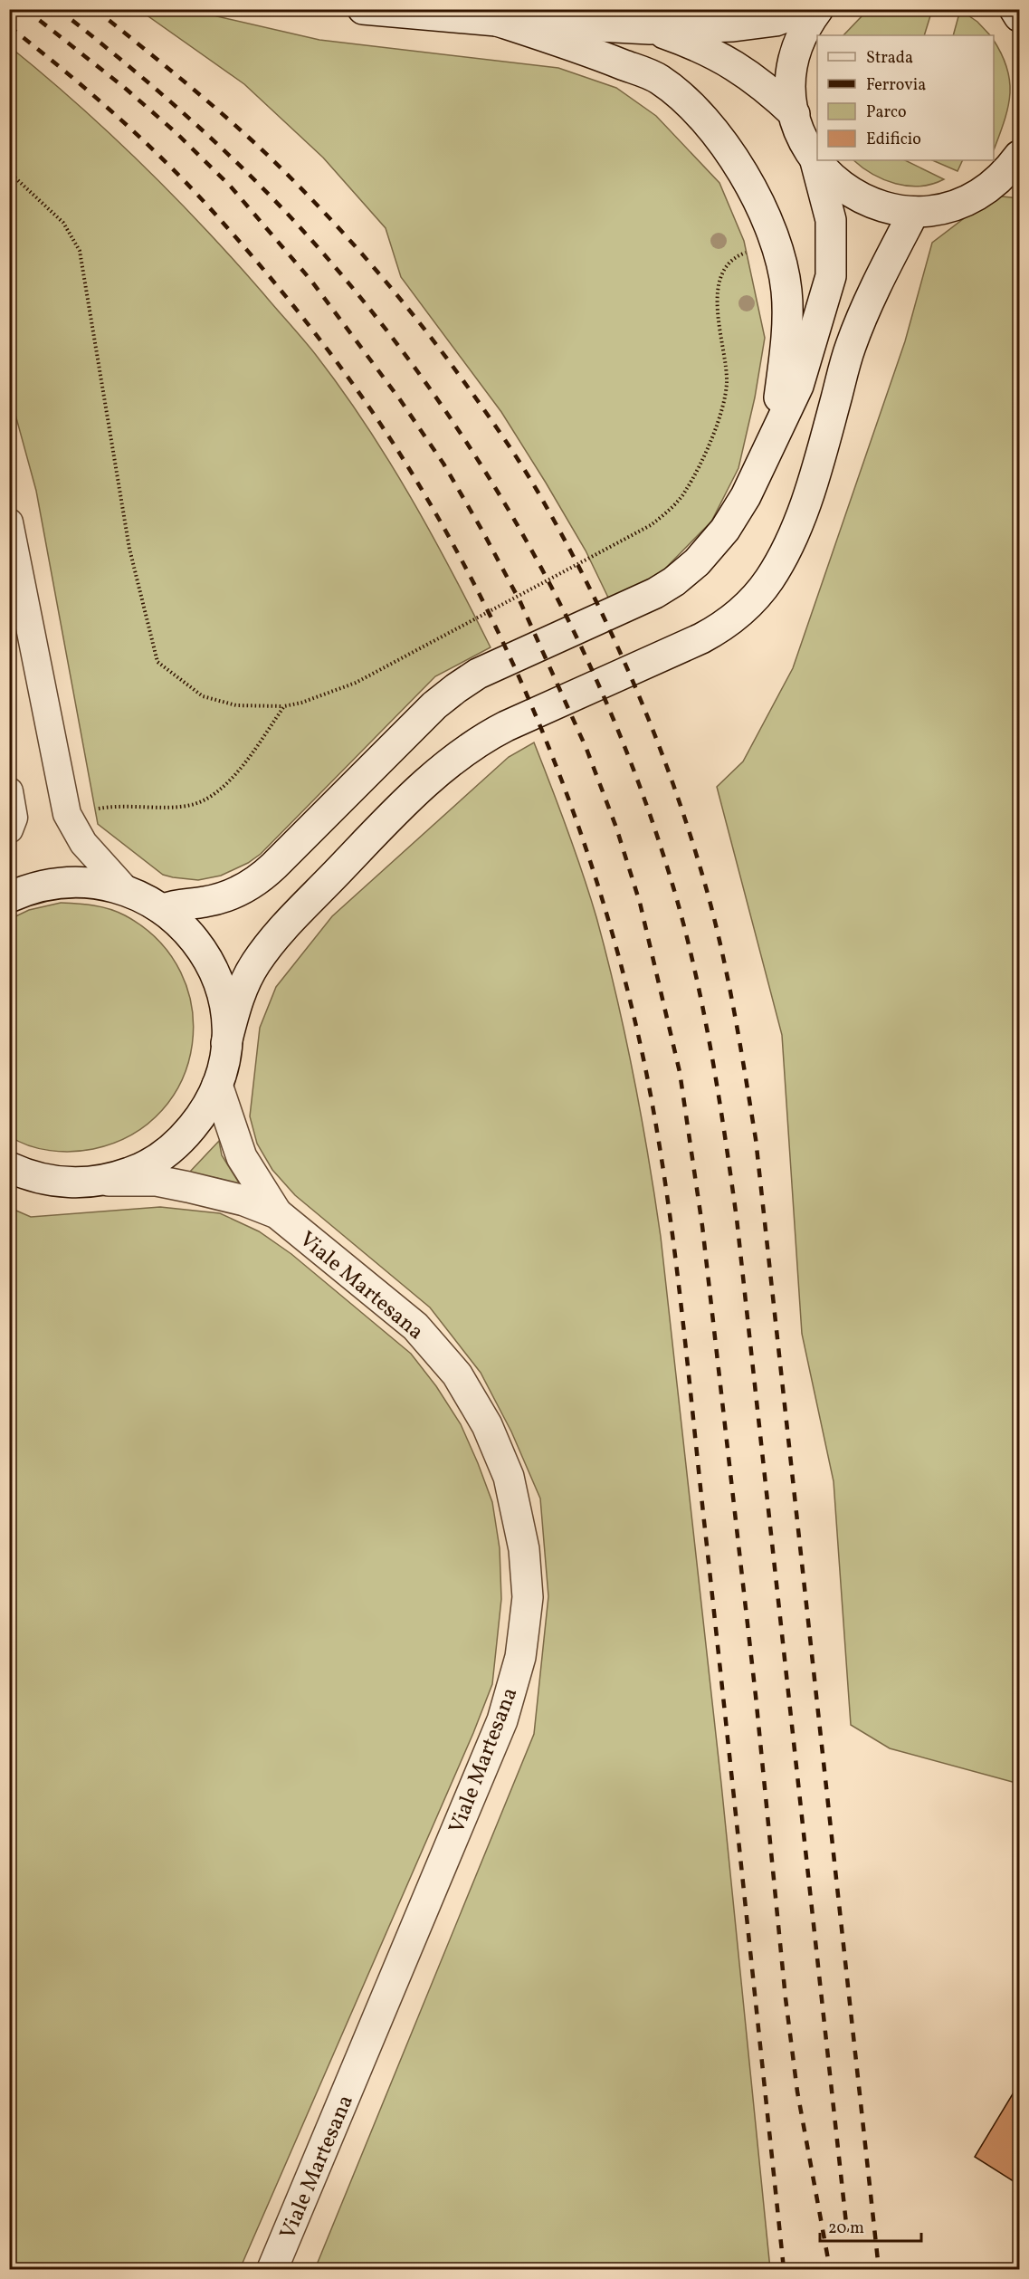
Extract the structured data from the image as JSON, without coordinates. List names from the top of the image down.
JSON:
{
  "streets": {
    "main road": ["Viale Martesana"]
  },
  "legend": [
    "Strada",
    "Ferrovia",
    "Parco",
    "Edificio"
  ],
  "scale_bar": "20 m"
}
